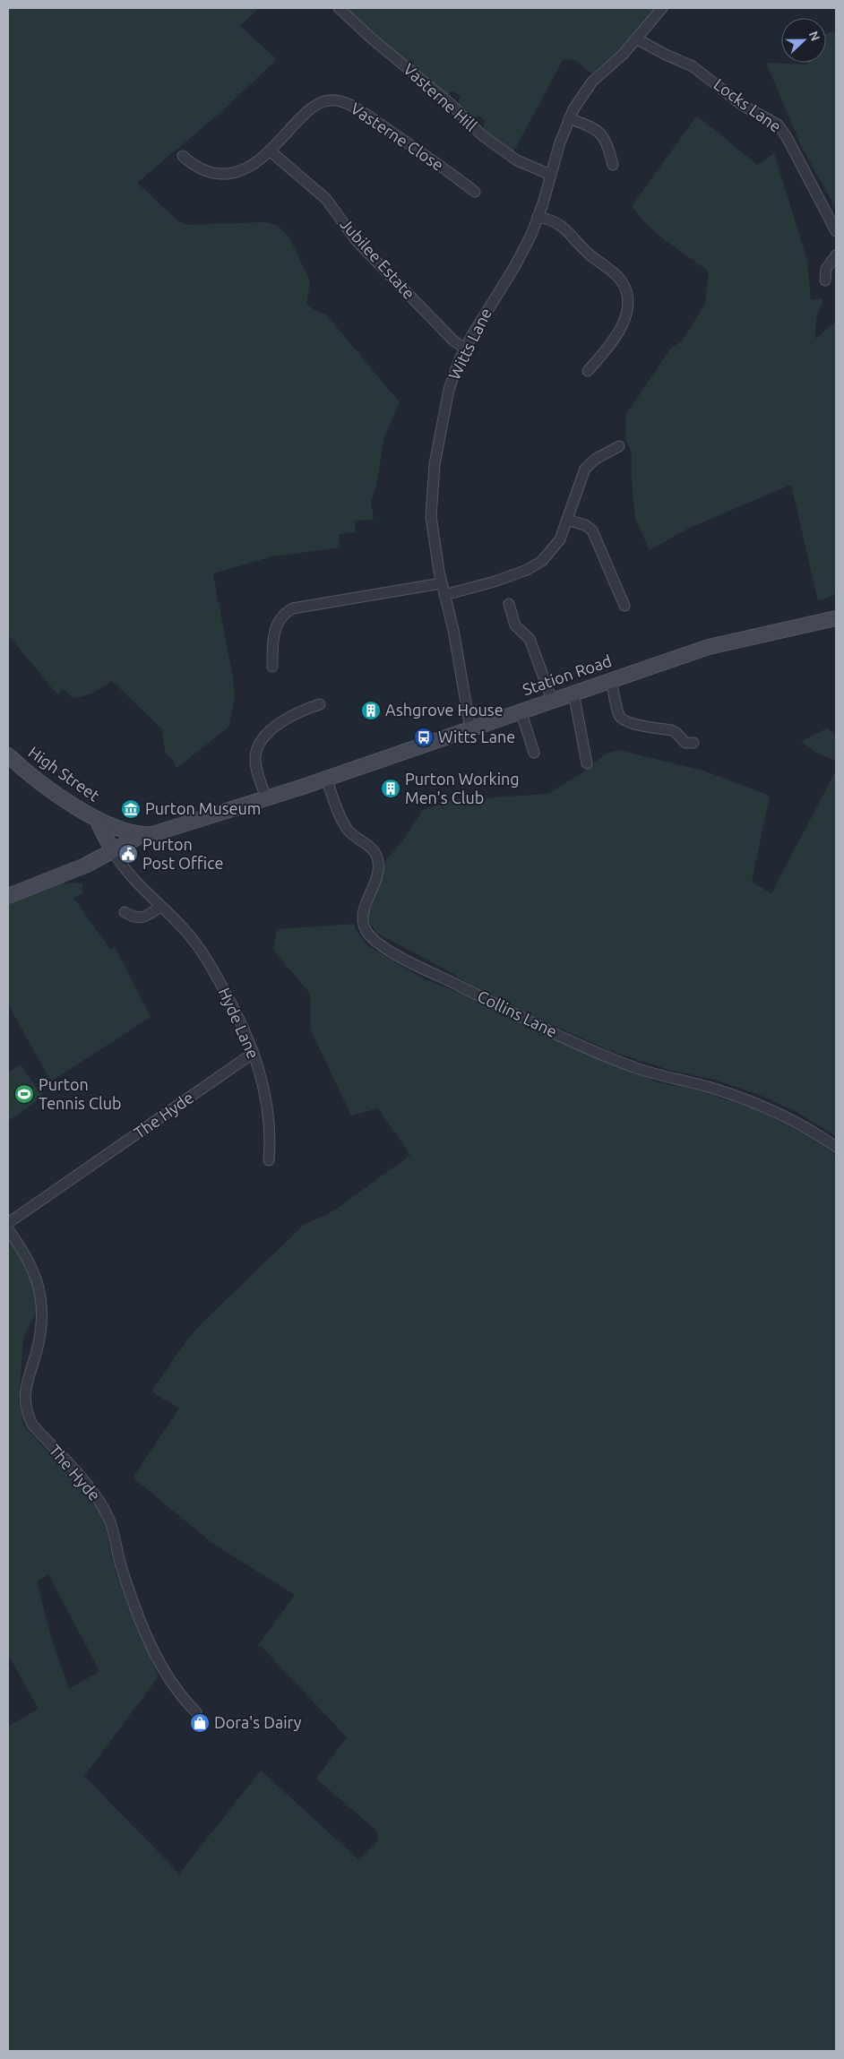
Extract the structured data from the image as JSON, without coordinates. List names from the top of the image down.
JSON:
{
  "streets": {
    "street": [
      "Vasterne Hill",
      "Locks Lane",
      "Vasterne Close",
      "Jubilee Estate",
      "Witts Lane",
      "Station Road",
      "High Street",
      "Collins Lane",
      "Hyde Lane",
      "The Hyde"
    ]
  },
  "crossings": [
    ["Vasterne Hill", "Witts Lane"],
    ["Locks Lane", "Witts Lane"],
    ["Vasterne Close", "Jubilee Estate"],
    ["Jubilee Estate", "Witts Lane"],
    ["Witts Lane", "Station Road"],
    ["Station Road", "High Street"],
    ["Station Road", "Collins Lane"],
    ["High Street", "Hyde Lane"],
    ["Hyde Lane", "The Hyde"]
  ],
  "places": {
    "building": ["Ashgrove House", "Purton Working Men's Club"],
    "bus stop": ["Witts Lane"],
    "museum": ["Purton Museum"],
    "public building": ["Purton Post Office"],
    "sports": ["Purton Tennis Club"],
    "shop": ["Dora's Dairy"]
  },
  "north": "right"
}
